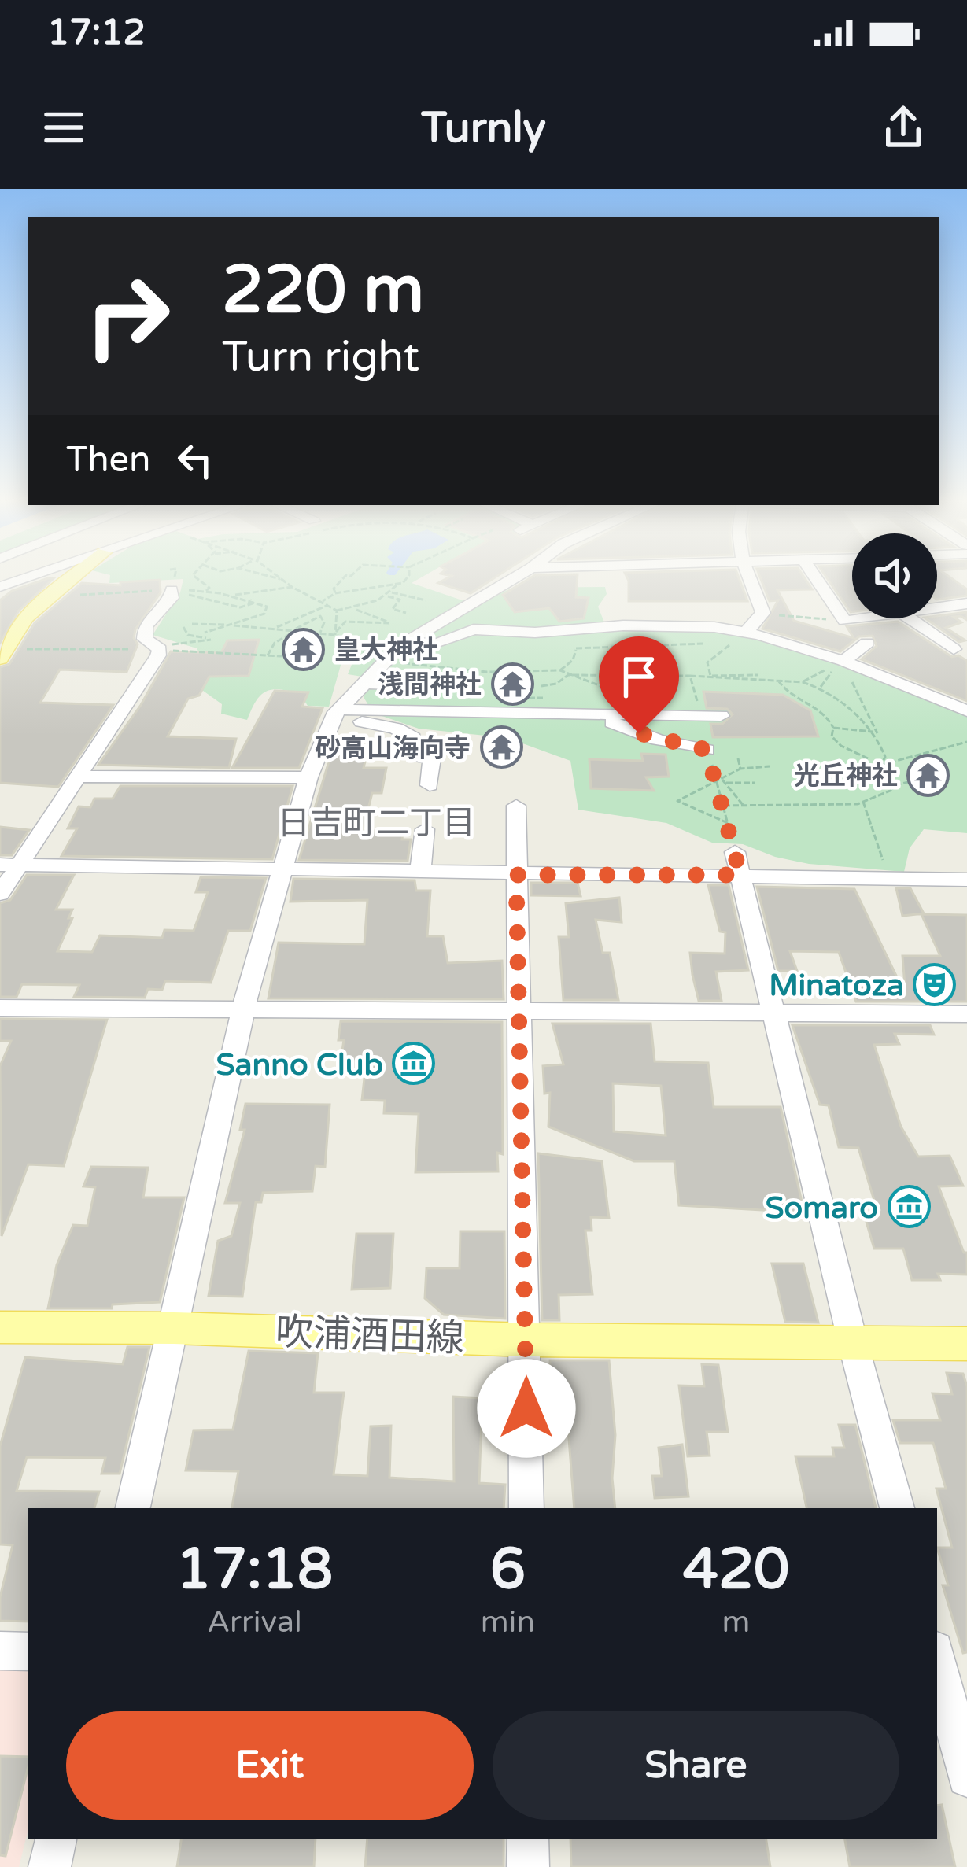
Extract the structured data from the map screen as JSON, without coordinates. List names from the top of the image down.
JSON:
{
  "streets": {
    "main road": ["吹浦酒田線"]
  },
  "districts": ["日吉町二丁目"],
  "places": {
    "temple": [
      "皇大神社",
      "浅間神社",
      "砂高山海向寺",
      "光丘神社"
    ],
    "theatre": ["Minatoza"],
    "museum": ["Sanno Club", "Somaro"]
  },
  "page": {
    "status": "17:12",
    "header": "Turnly",
    "turn": ["220 m", "Turn right"],
    "then": "Then",
    "eta": [
      "17:18",
      "Arrival",
      "6",
      "min",
      "420",
      "m"
    ],
    "buttons": ["Exit", "Share"]
  }
}
